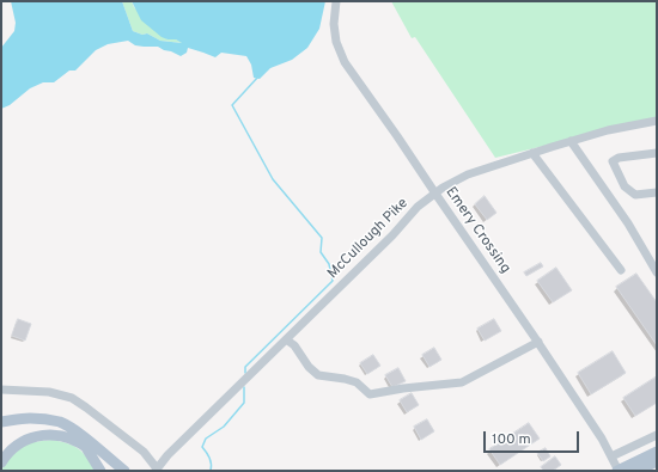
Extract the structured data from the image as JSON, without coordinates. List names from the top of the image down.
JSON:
{
  "streets": {
    "street": ["Emery Crossing", "McCullough Pike"]
  },
  "crossings": [
    ["Emery Crossing", "McCullough Pike"]
  ],
  "scale_bar": "100 m"
}
